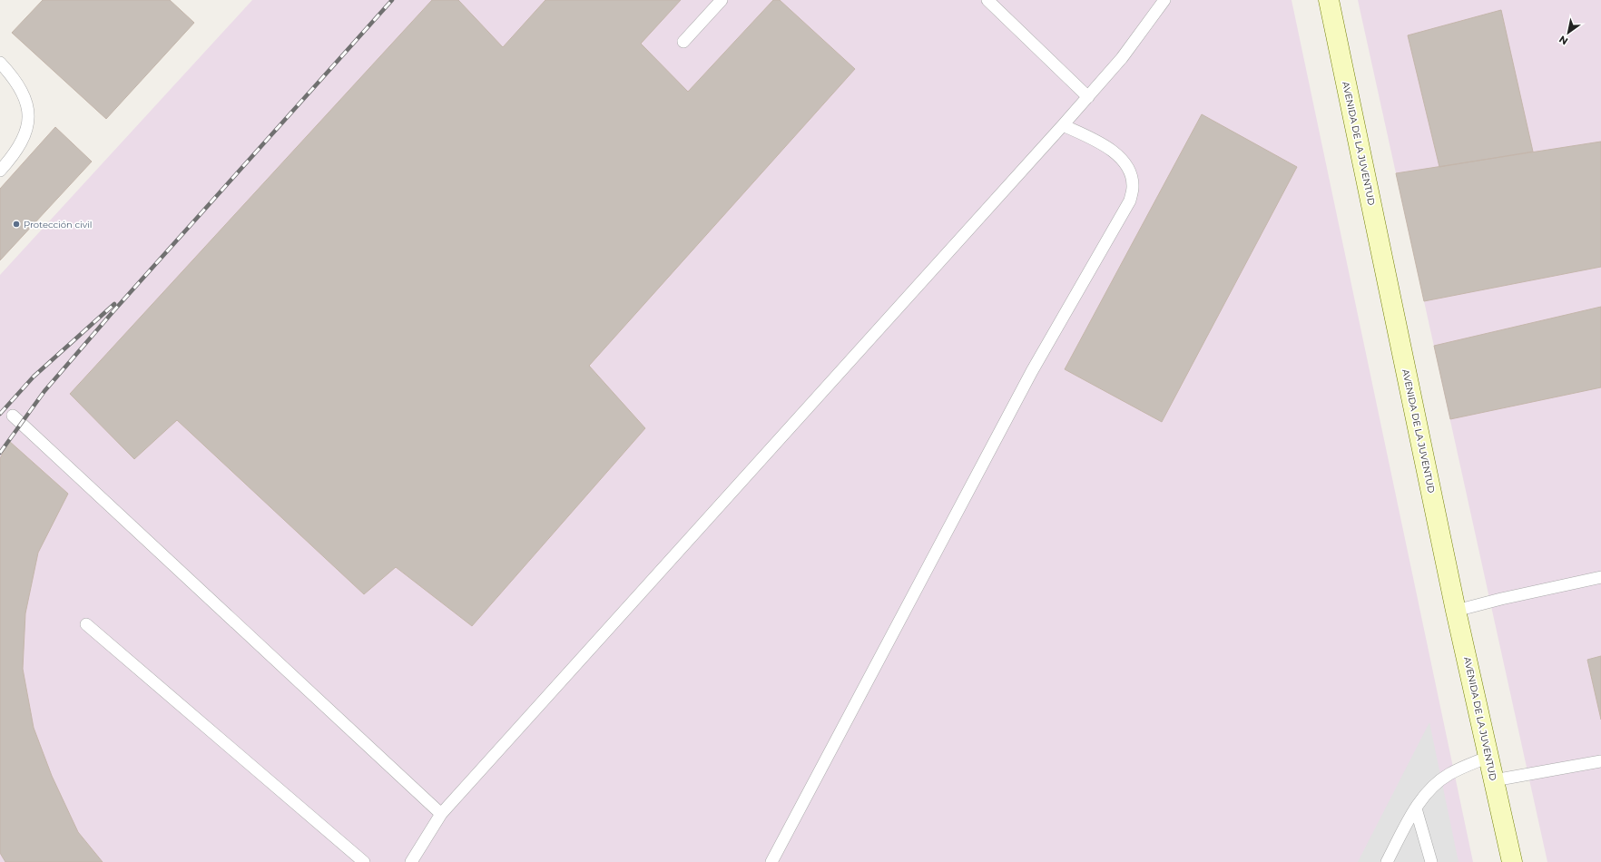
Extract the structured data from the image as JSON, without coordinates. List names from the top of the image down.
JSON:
{
  "streets": {
    "street": ["AVENIDA DE LA JUVENTUD"]
  },
  "places": ["Protección civil"],
  "north": "bottom left"
}
